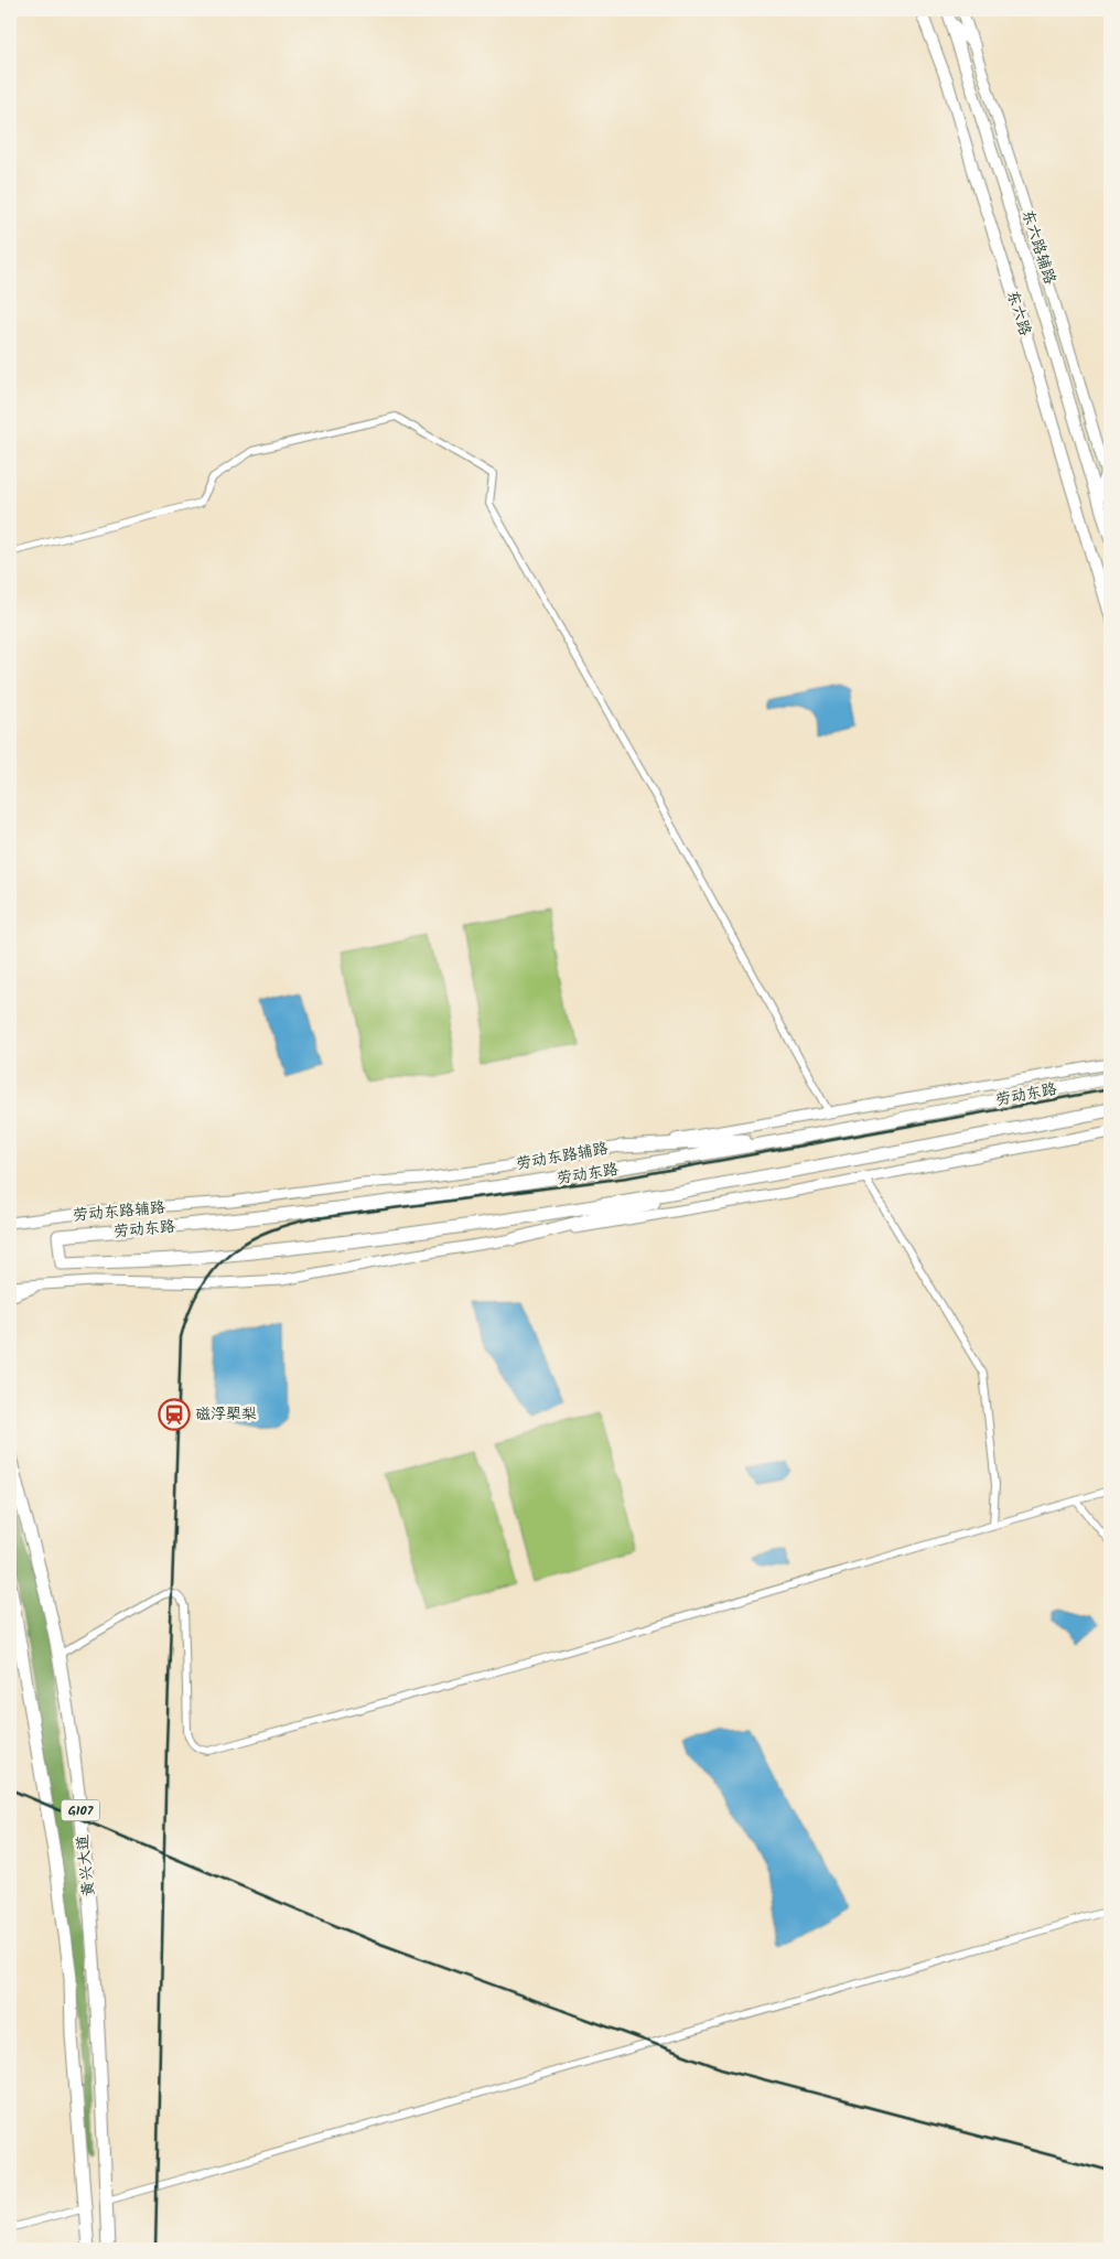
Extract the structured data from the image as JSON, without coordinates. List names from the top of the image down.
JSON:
{
  "streets": {
    "highway": ["劳动东路", "G107", "黄兴大道"],
    "main road": ["东六路辅路", "东六路", "劳动东路辅路"]
  },
  "places": {
    "station": ["磁浮㮾梨"]
  }
}
